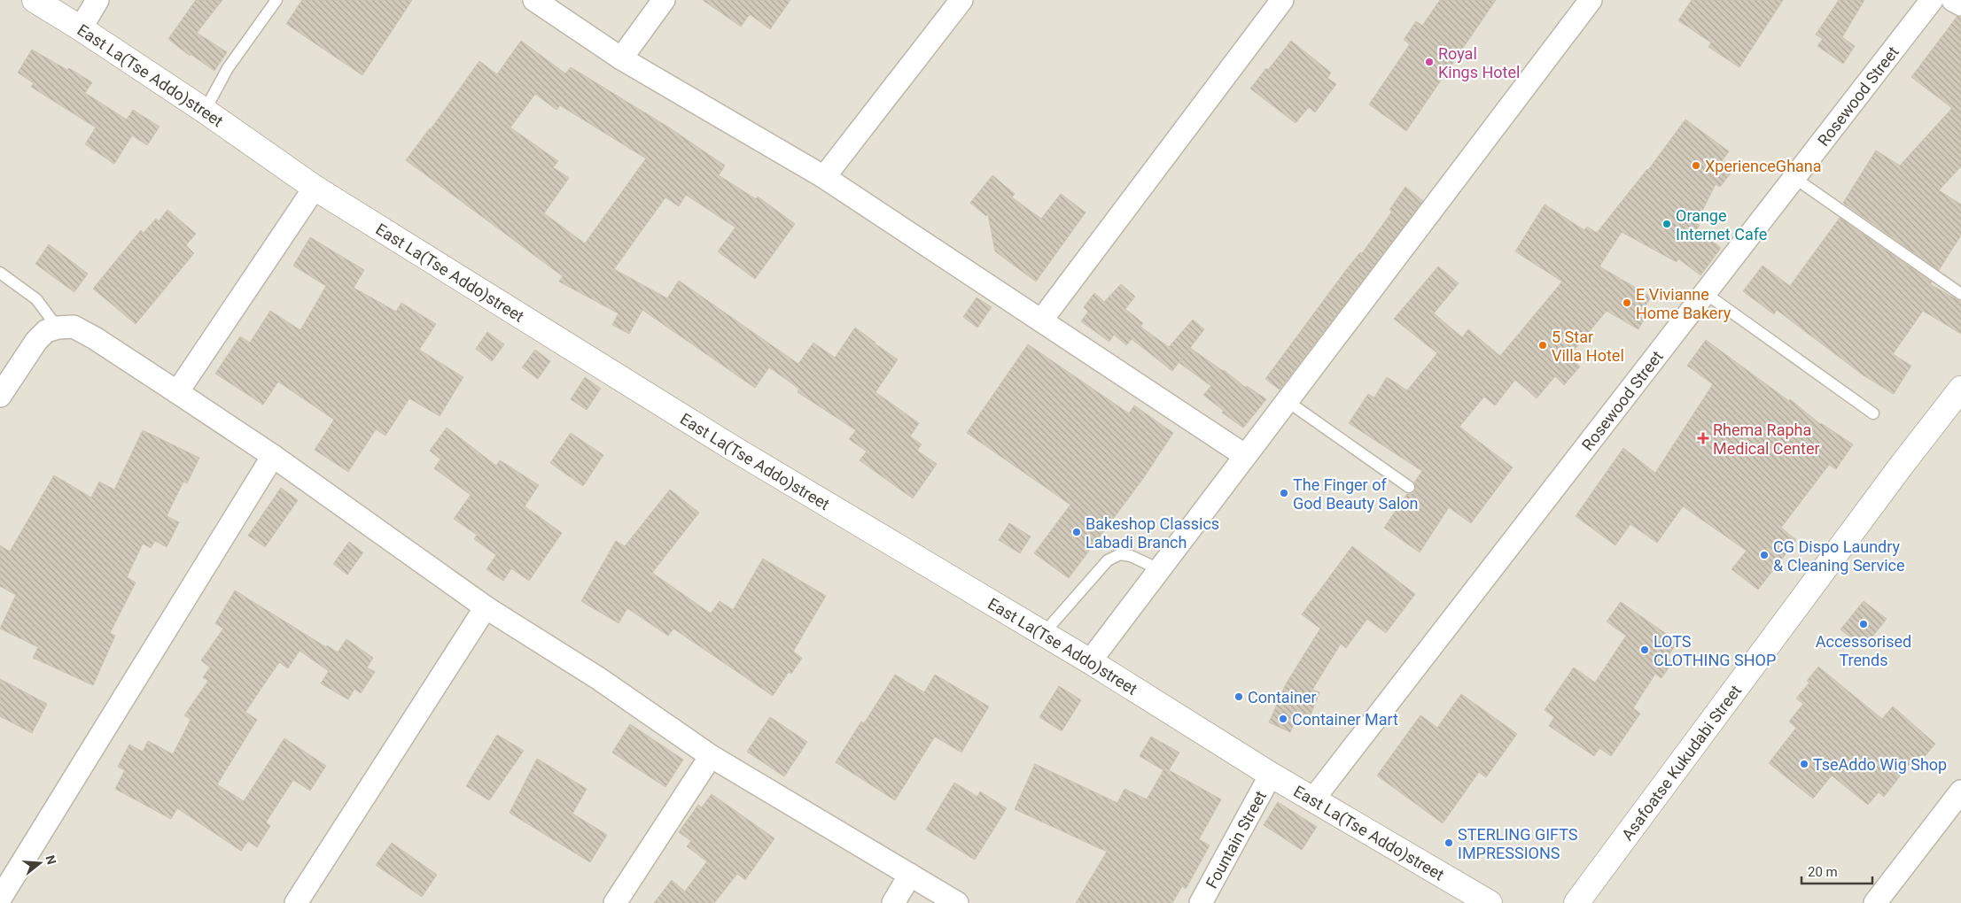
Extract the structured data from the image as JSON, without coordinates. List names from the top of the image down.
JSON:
{
  "streets": {
    "street": [
      "East La(Tse Addo)street",
      "Rosewood Street",
      "Asafoatse Kukudabi Street",
      "Fountain Street"
    ]
  },
  "crossings": [
    ["East La(Tse Addo)street", "Rosewood Street"],
    ["East La(Tse Addo)street", "Fountain Street"]
  ],
  "places": {
    "other": [
      "Royal Kings Hotel",
      "XperienceGhana",
      "Orange Internet Cafe",
      "E Vivianne Home Bakery",
      "5 Star Villa Hotel",
      "The Finger of God Beauty Salon",
      "Bakeshop Classics Labadi Branch",
      "CG Dispo Laundry & Cleaning Service",
      "Accessorised Trends",
      "LOTS CLOTHING SHOP",
      "Container",
      "Container Mart",
      "TseAddo Wig Shop",
      "STERLING GIFTS IMPRESSIONS"
    ],
    "health": ["Rhema Rapha Medical Center"]
  },
  "scale_bar": "20 m",
  "north": "right"
}
